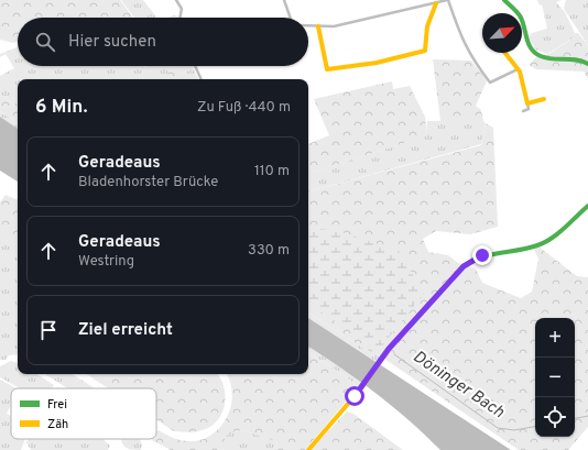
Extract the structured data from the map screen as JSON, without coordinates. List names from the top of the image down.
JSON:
{
  "water": ["Döninger Bach"],
  "legend": ["Frei", "Zäh"],
  "north": "top right",
  "page": {
    "search": "Hier suchen",
    "heading": ["6 Min.", "Zu Fuß · 440 m"],
    "list": [
      ["Geradeaus", "Bladenhorster Brücke", "110 m"],
      ["Geradeaus", "Westring", "330 m"],
      "Ziel erreicht"
    ],
    "map_buttons": ["+", "−"]
  }
}
